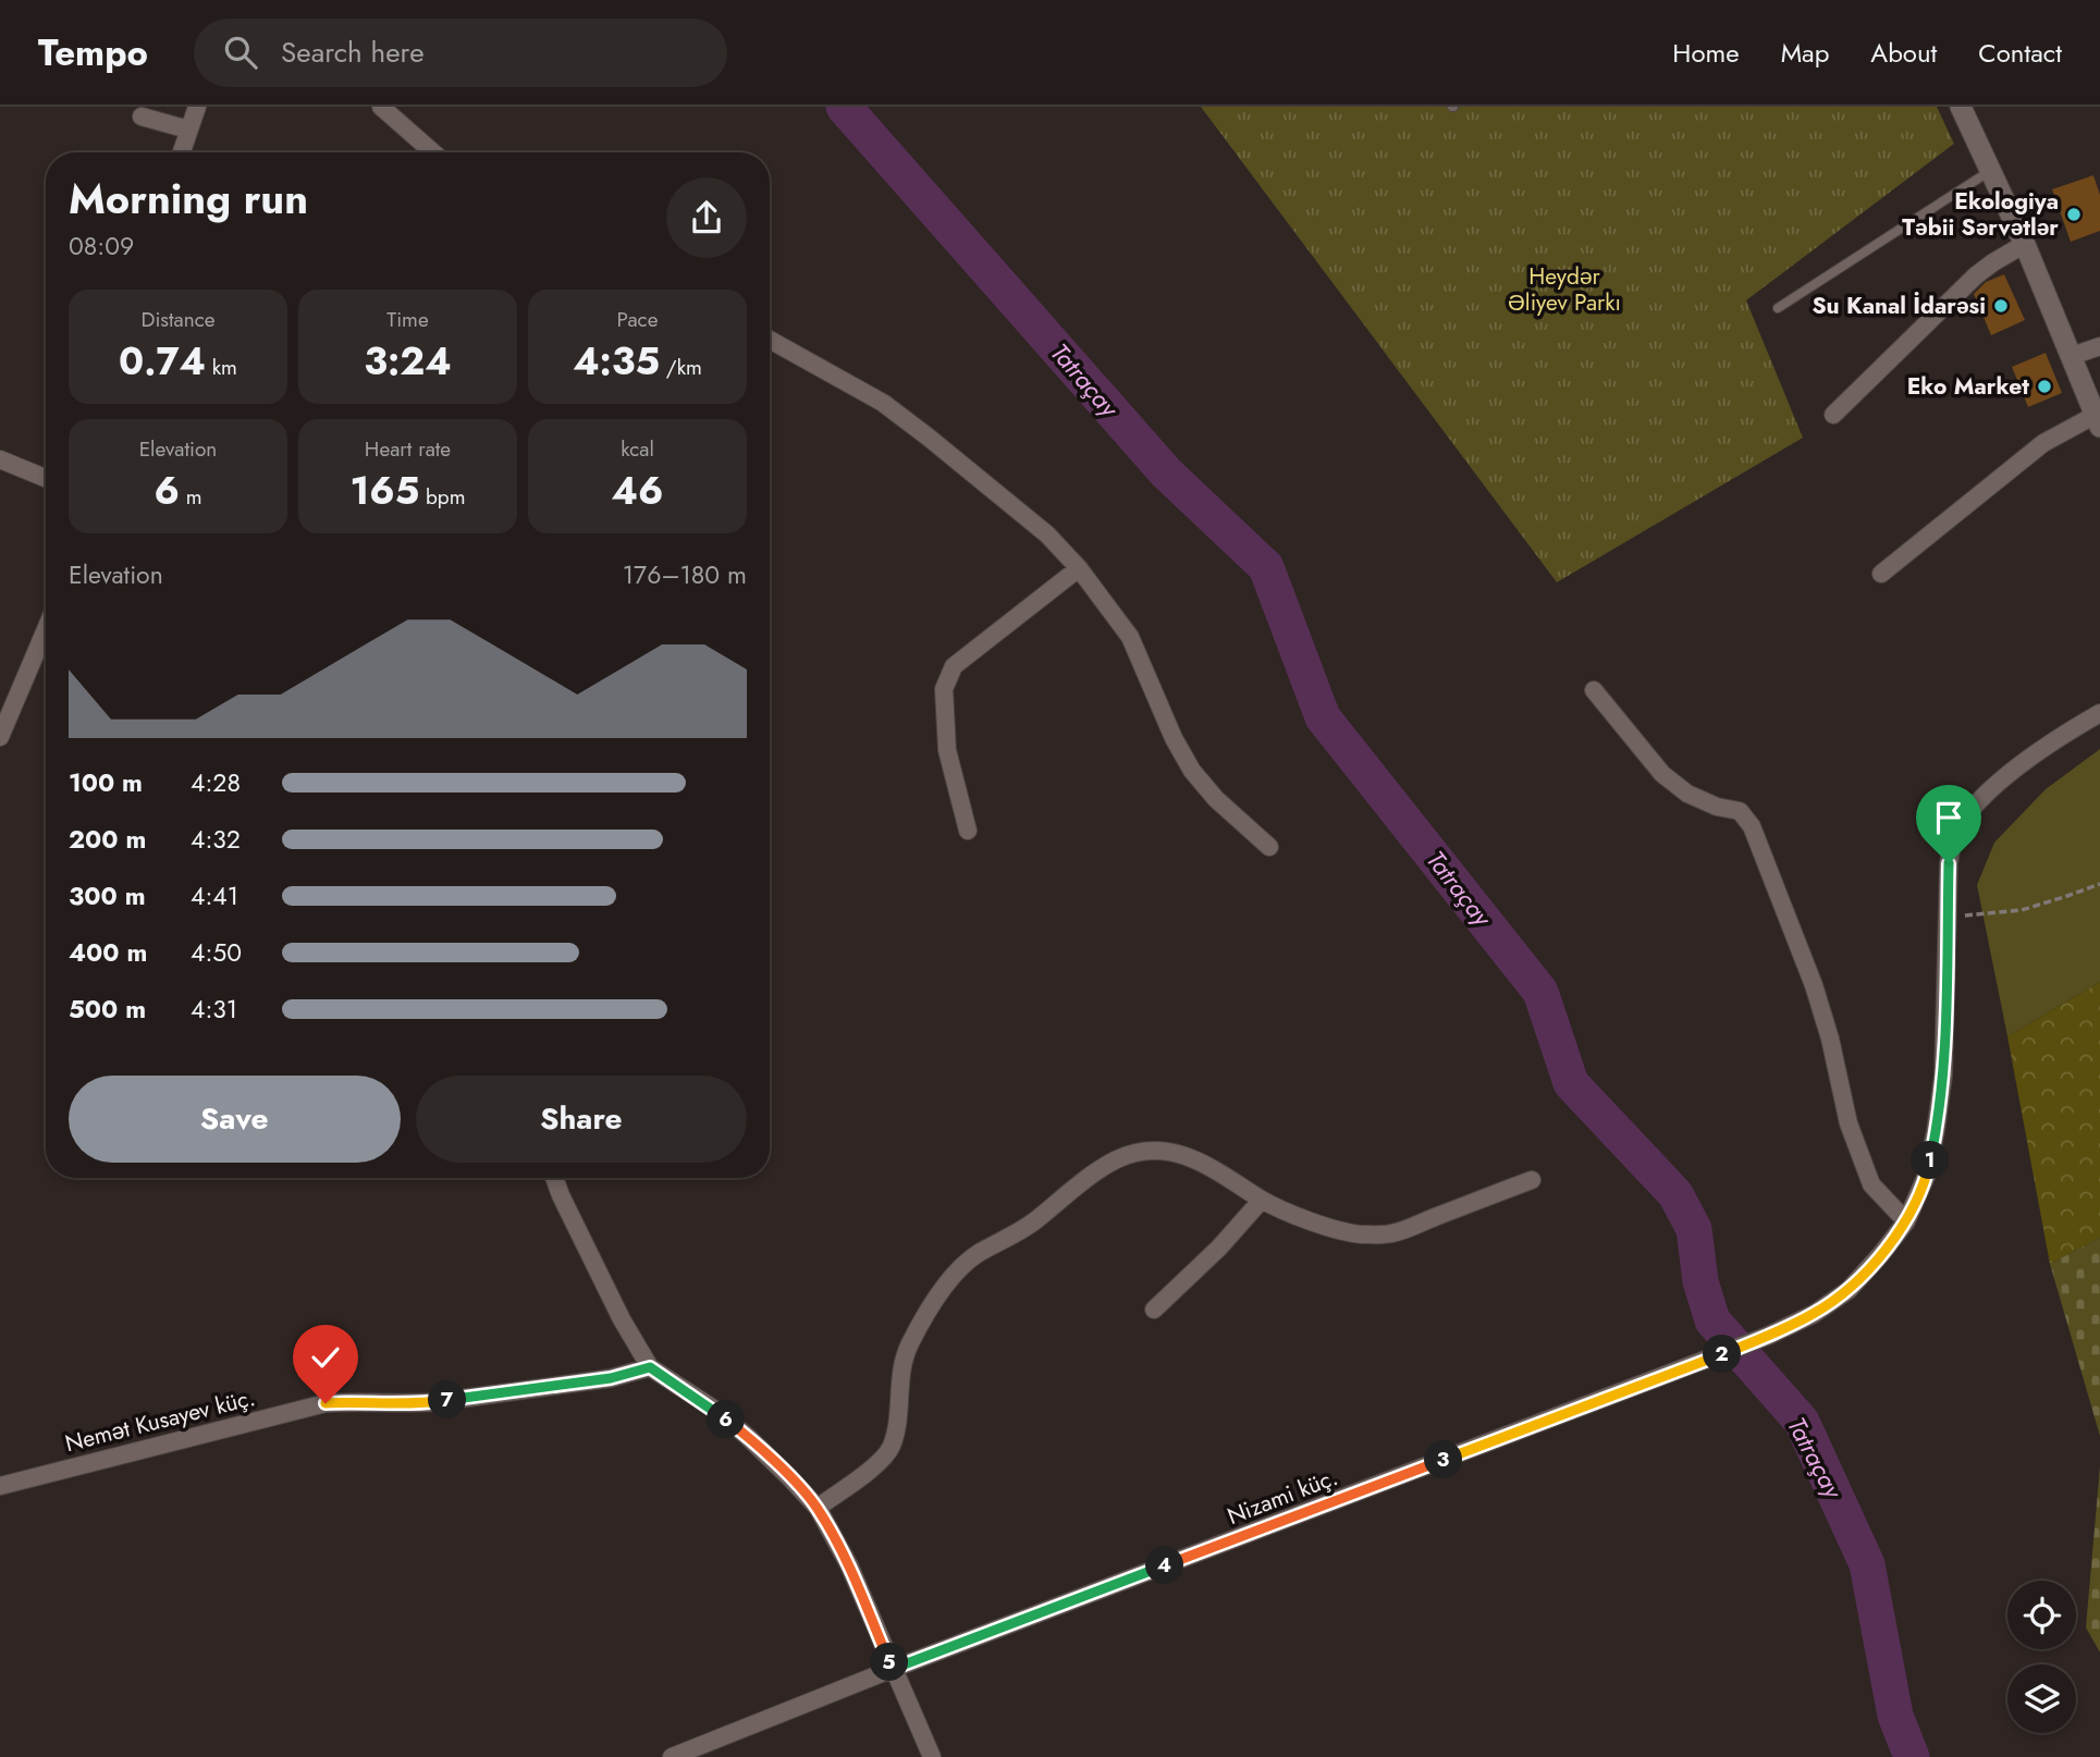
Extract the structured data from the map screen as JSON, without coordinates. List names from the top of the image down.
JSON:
{
  "streets": {
    "street": ["Nemət Kusayev küç.", "Nizami küç."]
  },
  "water": ["Tatraçay"],
  "parks": ["Heydər Əliyev Parkı"],
  "places": ["Ekologiya Təbii Sərvətlər", "Su Kanal İdarəsi", "Eko Market"],
  "page": {
    "header": "Tempo",
    "search": "Search here",
    "nav": [
      "Home",
      "Map",
      "About",
      "Contact"
    ],
    "heading": ["Morning run", "08:09"],
    "stats": [
      ["Distance", "0.74 km"],
      ["Time", "3:24"],
      ["Pace", "4:35 /km"],
      ["Elevation", "6 m"],
      ["Heart rate", "165 bpm"],
      ["kcal", "46"]
    ],
    "chart": ["Elevation", "176–180 m"],
    "list": [
      {
        "name": "100 m",
        "note": "4:28"
      },
      {
        "name": "200 m",
        "note": "4:32"
      },
      {
        "name": "300 m",
        "note": "4:41"
      },
      {
        "name": "400 m",
        "note": "4:50"
      },
      {
        "name": "500 m",
        "note": "4:31"
      }
    ],
    "buttons": ["Save", "Share"],
    "pins": [
      "1",
      "2",
      "7",
      "6",
      "3",
      "4",
      "5"
    ]
  }
}
